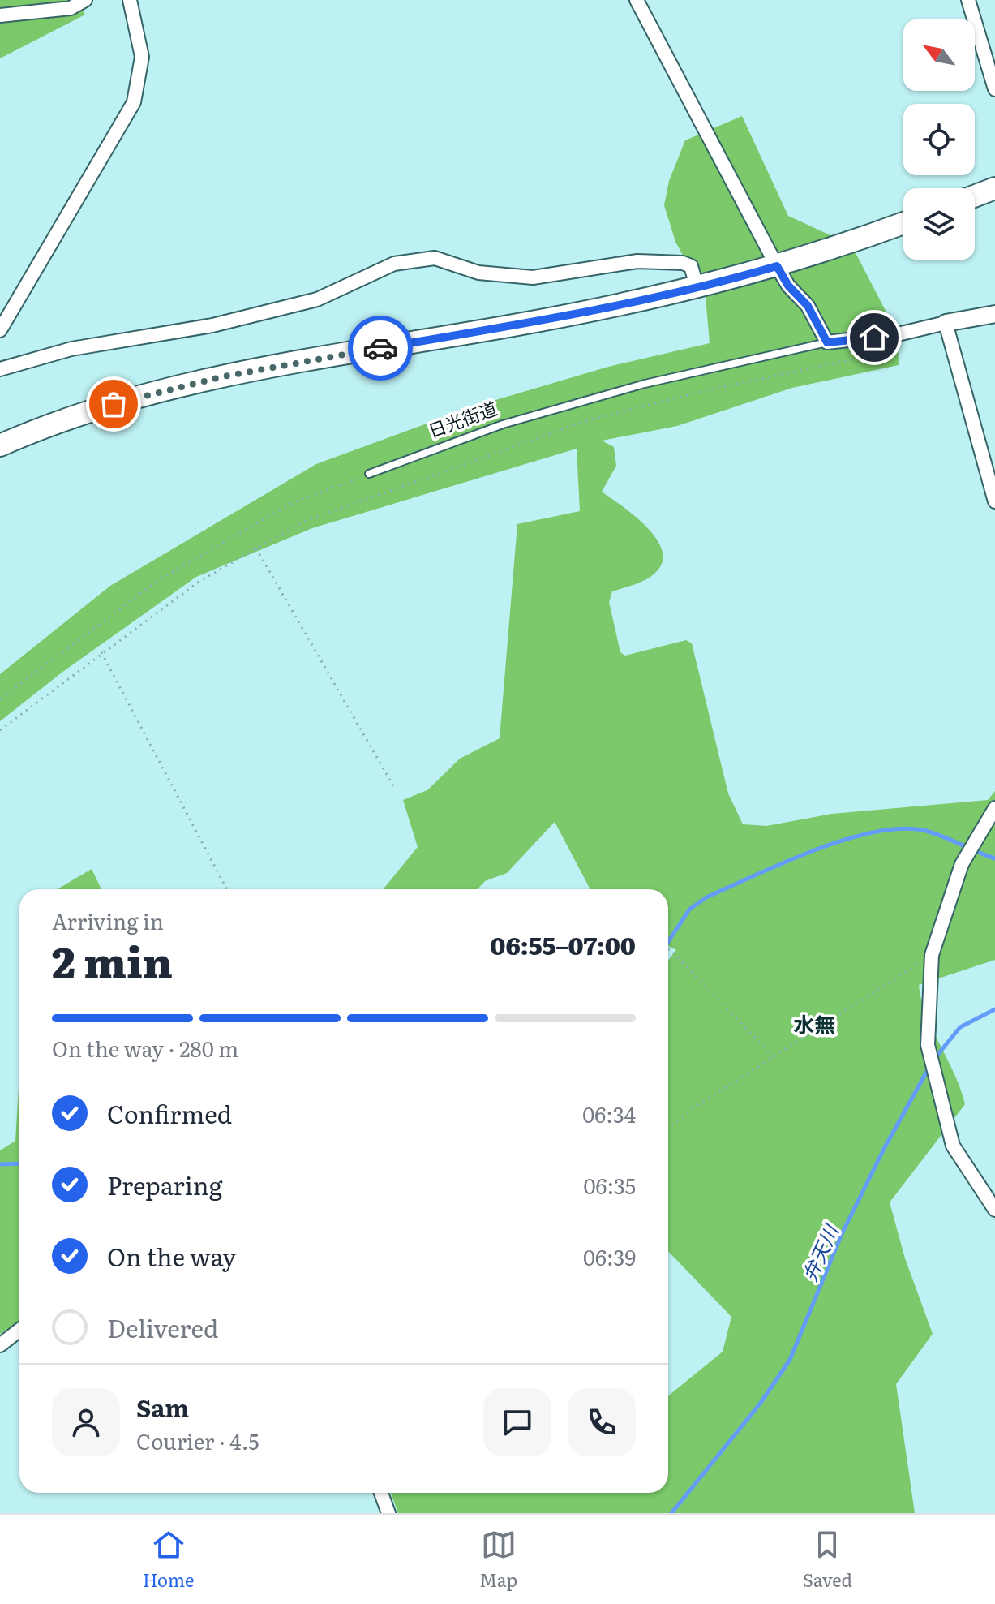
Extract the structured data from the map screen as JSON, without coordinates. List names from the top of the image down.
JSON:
{
  "streets": {
    "street": ["日光街道"]
  },
  "districts": ["水無"],
  "water": ["弁天川"],
  "north": "top left",
  "page": {
    "heading": ["2 min", "Arriving in", "06:55–07:00"],
    "panel": ["Sam", "Courier · 4.5"],
    "bar": "On the way · 280 m",
    "list": [
      ["Confirmed", "06:34"],
      ["Preparing", "06:35"],
      ["On the way", "06:39"],
      "Delivered"
    ],
    "tabs": ["Home", "Map", "Saved"]
  }
}
